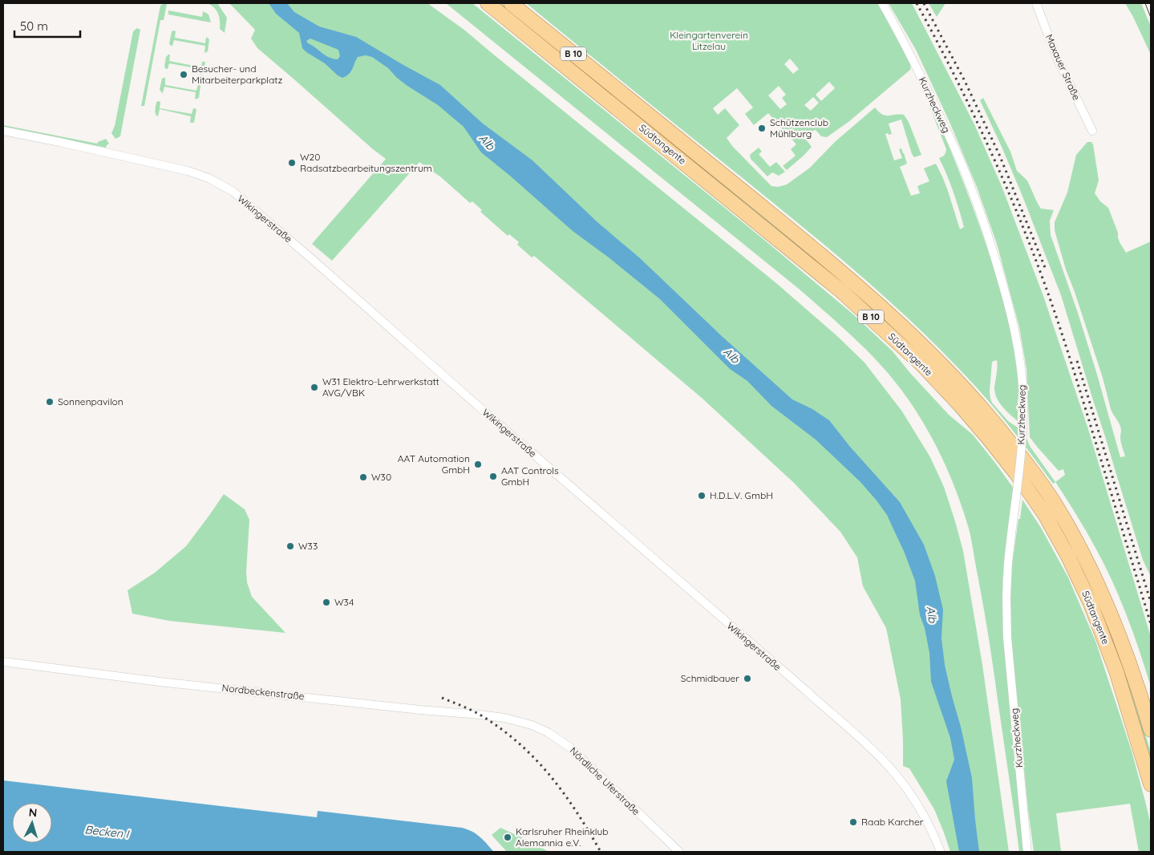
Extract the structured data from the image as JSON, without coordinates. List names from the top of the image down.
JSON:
{
  "streets": {
    "highway": ["B 10", "Südtangente"],
    "street": [
      "Maxauer Straße",
      "Kurzheckweg",
      "Wikingerstraße",
      "Nordbeckenstraße",
      "Nördliche Uferstraße"
    ]
  },
  "crossings": [
    ["Nordbeckenstraße", "Nördliche Uferstraße"]
  ],
  "water": ["Alb", "Becken I"],
  "parks": ["Kleingartenverein Litzelau"],
  "places": [
    "Besucher- und Mitarbeiterparkplatz",
    "Schützenclub Mühlburg",
    "W20 Radsatzbearbeitungszentrum",
    "W31 Elektro-Lehrwerkstatt AVG/VBK",
    "Sonnenpavilon",
    "AAT Automation GmbH",
    "AAT Controls GmbH",
    "W30",
    "H.D.L.V. GmbH",
    "W33",
    "W34",
    "Schmidbauer",
    "Raab Karcher",
    "Karlsruher Rheinklub Alemannia e.V."
  ],
  "scale_bar": "50 m",
  "north": "top"
}
